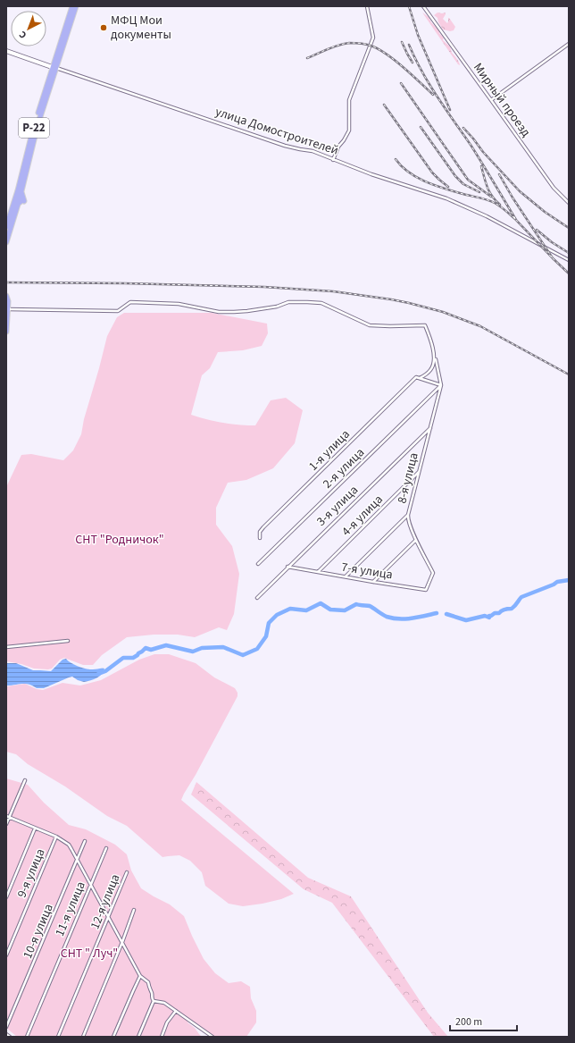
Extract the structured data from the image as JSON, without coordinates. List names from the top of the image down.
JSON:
{
  "streets": {
    "highway": ["Р-22"],
    "street": [
      "Мирный проезд",
      "улица Домостроителей",
      "1-я улица",
      "2-я улица",
      "8-я улица",
      "3-я улица",
      "4-я улица",
      "7-я улица",
      "9-я улица",
      "12-я улица",
      "11-я улица",
      "10-я улица"
    ]
  },
  "crossings": [
    ["Р-22", "улица Домостроителей"],
    ["2-я улица", "8-я улица"],
    ["8-я улица", "3-я улица"],
    ["8-я улица", "4-я улица"],
    ["8-я улица", "7-я улица"],
    ["3-я улица", "7-я улица"],
    ["4-я улица", "7-я улица"]
  ],
  "parks": ["СНТ \"Родничок\"", "СНТ \" Луч\""],
  "places": ["МФЦ Мои документы"],
  "scale_bar": "200 m",
  "north": "bottom left"
}
